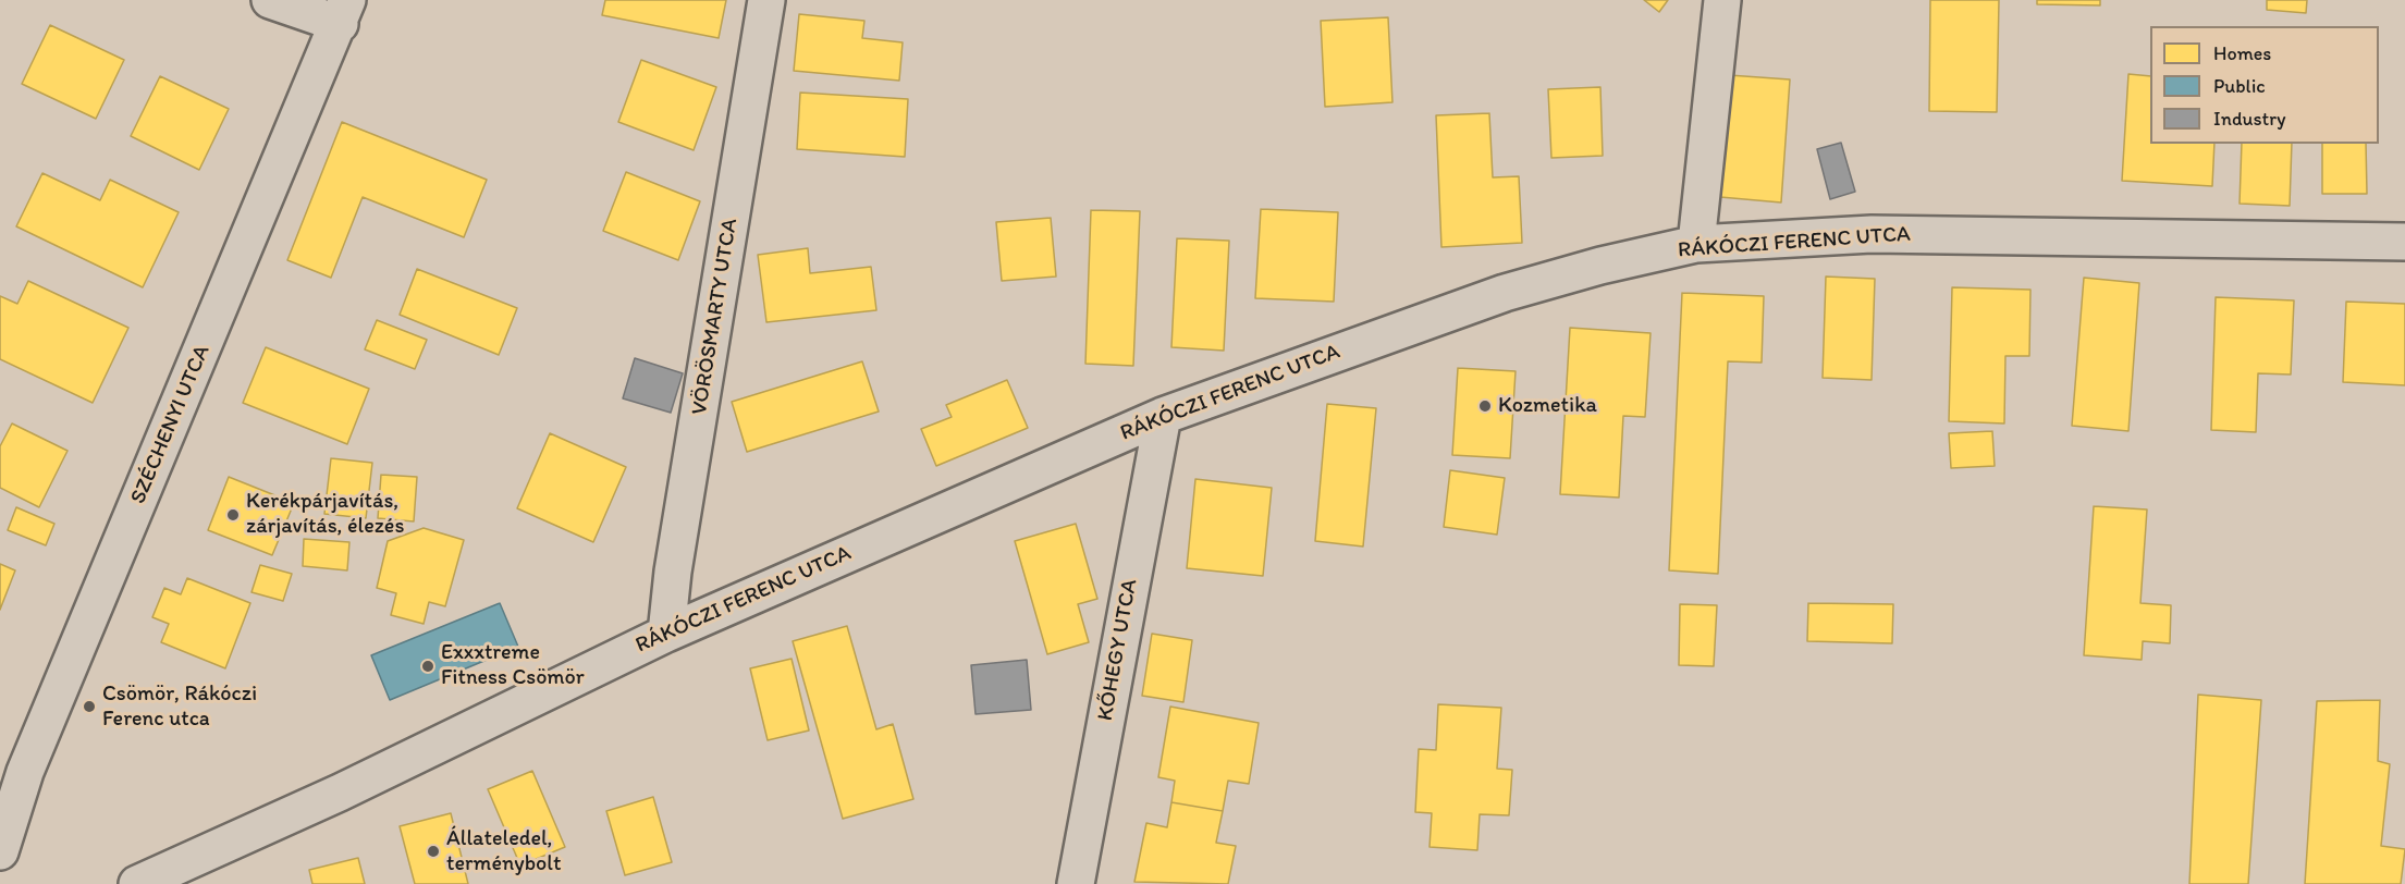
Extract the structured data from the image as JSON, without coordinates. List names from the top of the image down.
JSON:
{
  "streets": {
    "street": [
      "RÁKÓCZI FERENC UTCA",
      "VÖRÖSMARTY UTCA",
      "SZÉCHENYI UTCA",
      "KŐHEGY UTCA"
    ]
  },
  "crossings": [
    ["RÁKÓCZI FERENC UTCA", "VÖRÖSMARTY UTCA"],
    ["RÁKÓCZI FERENC UTCA", "KŐHEGY UTCA"]
  ],
  "places": [
    "Kozmetika",
    "Kerékpárjavítás, zárjavítás, élezés",
    "Exxxtreme Fitness Csömör",
    "Csömör, Rákóczi Ferenc utca",
    "Állateledel, terménybolt"
  ],
  "legend": ["Homes", "Public", "Industry"]
}
